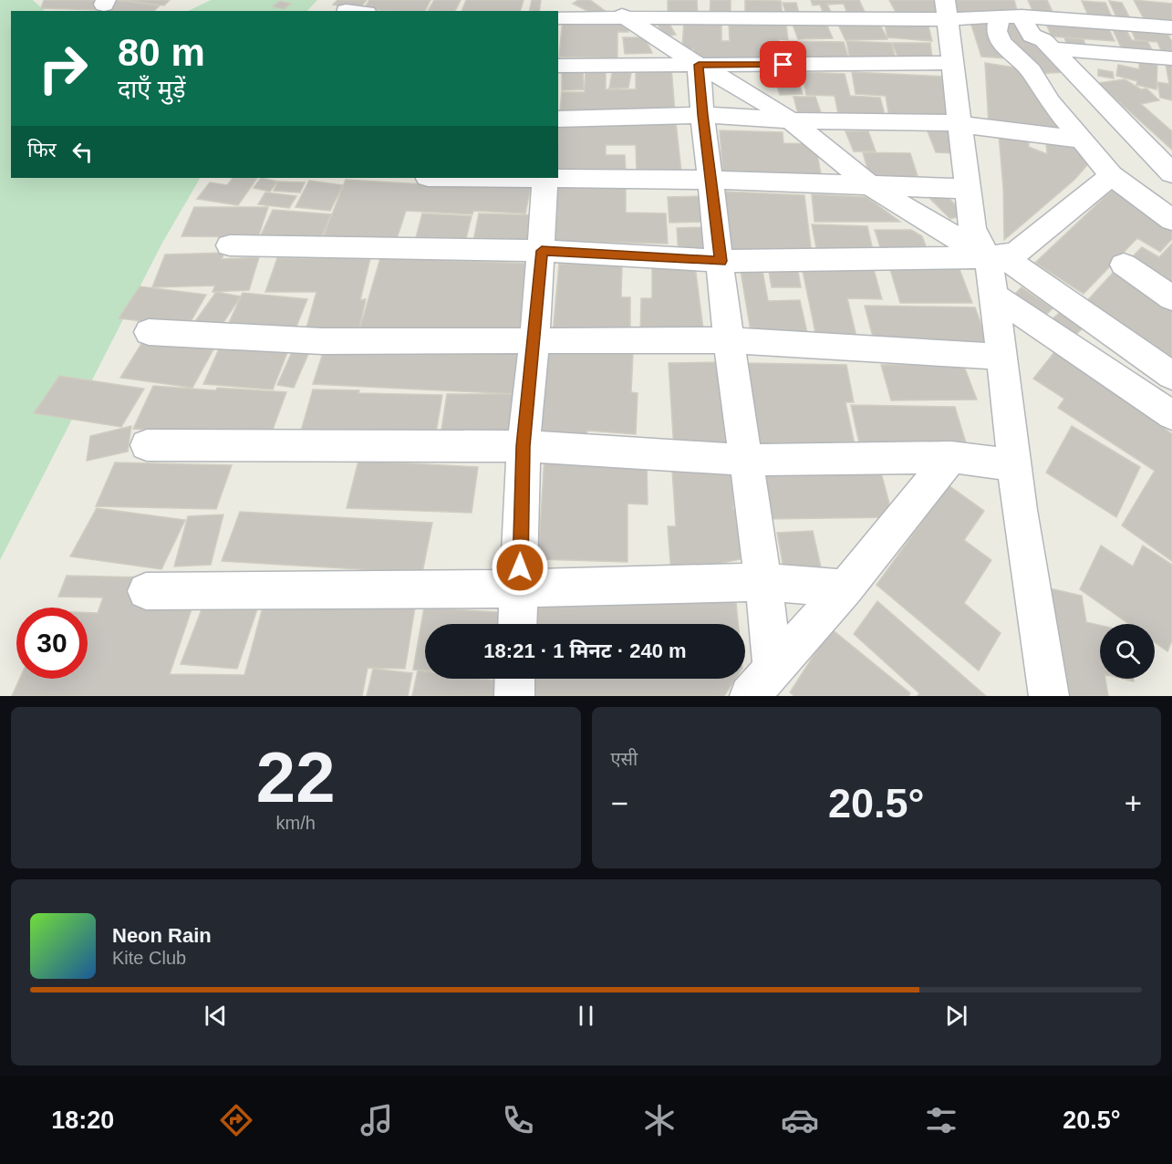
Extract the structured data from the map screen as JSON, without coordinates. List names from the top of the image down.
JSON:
{
  "page": {
    "turn": ["80 m", "दाएँ मुड़ें"],
    "then": "फिर",
    "limit": "30",
    "trip": "18:21 · 1 मिनट · 240 m",
    "tile": [
      ["22", "km/h"],
      "एसी"
    ],
    "heat": ["−", "20.5°", "+"],
    "song": ["Neon Rain", "Kite Club"],
    "tabs": ["18:20", "20.5°"]
  }
}
